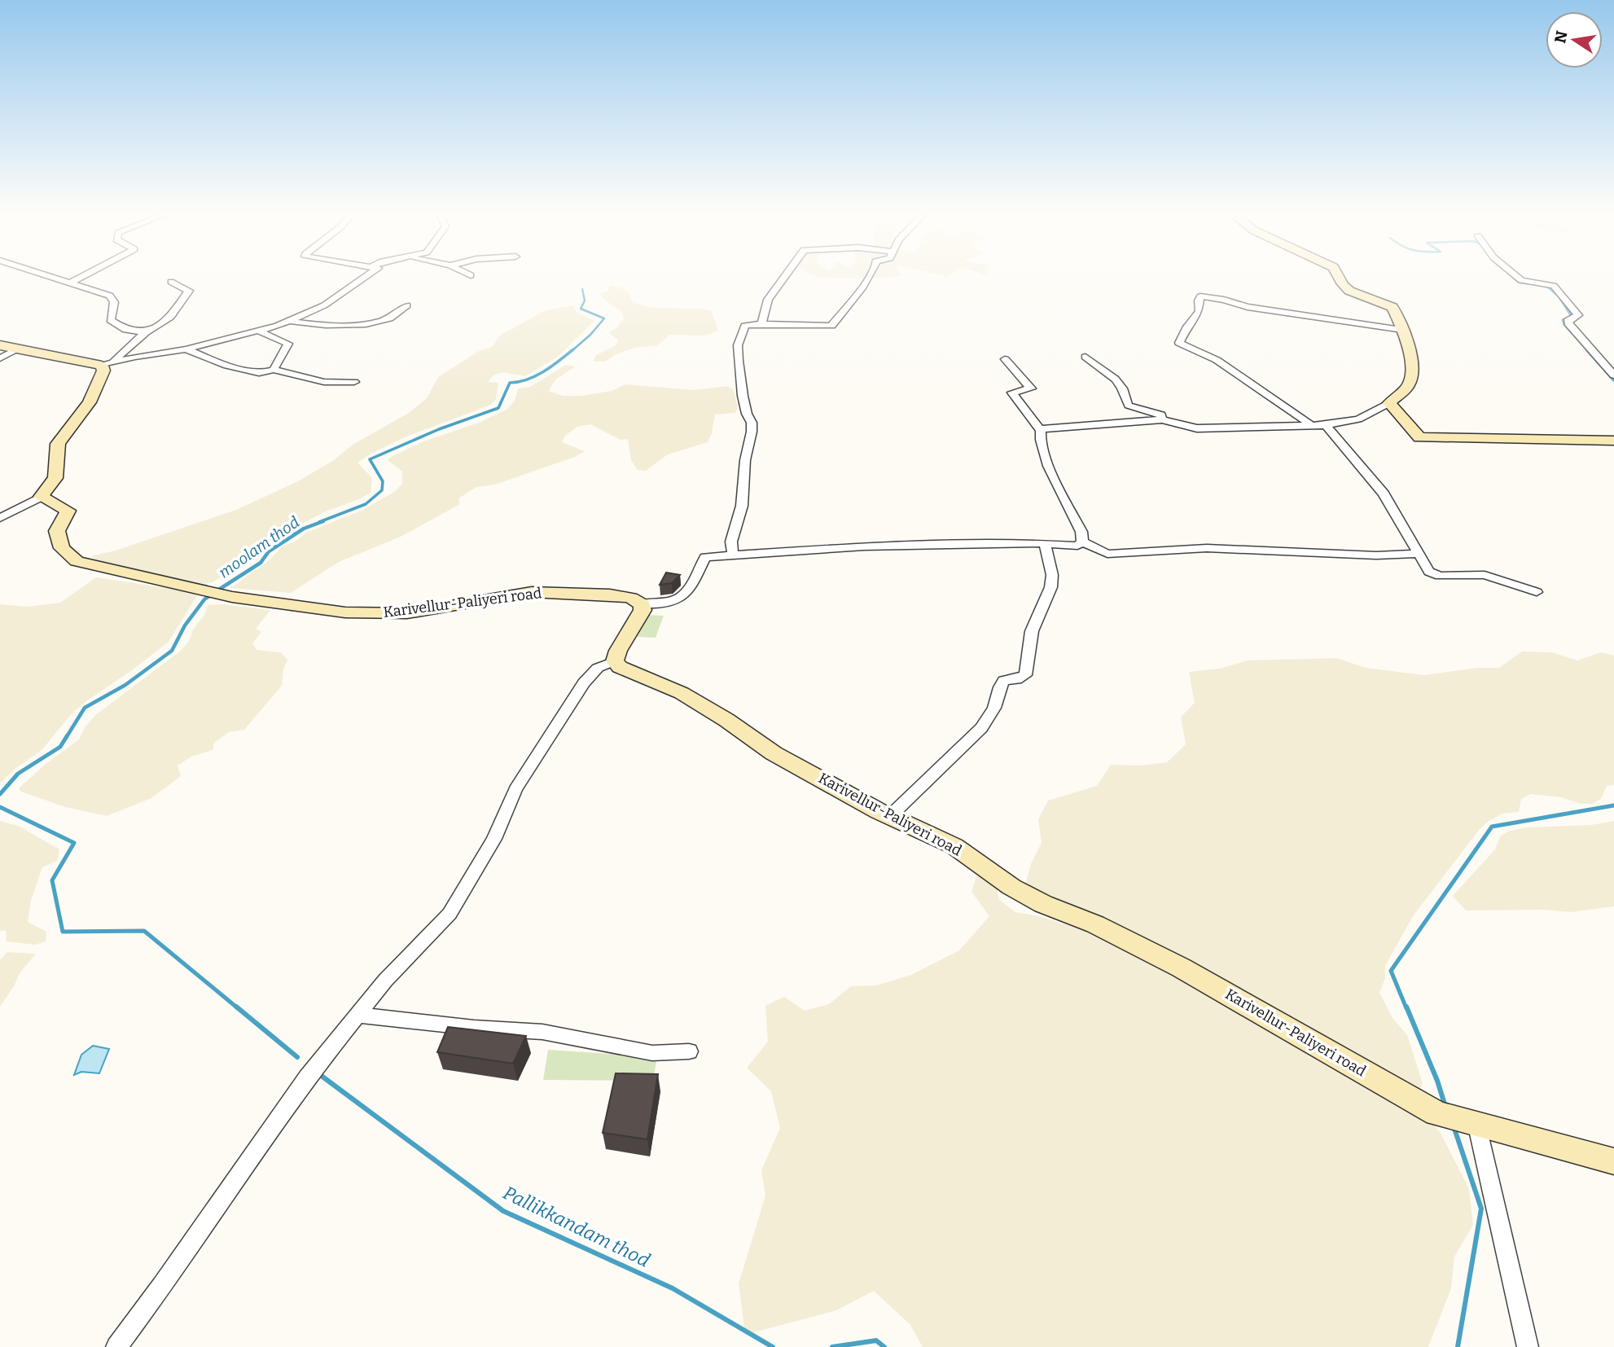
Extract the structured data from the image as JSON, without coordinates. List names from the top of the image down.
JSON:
{
  "streets": {
    "street": ["Karivellur-Paliyeri road"]
  },
  "water": ["moolam thod", "Pallikkandam thod"],
  "north": "left"
}
